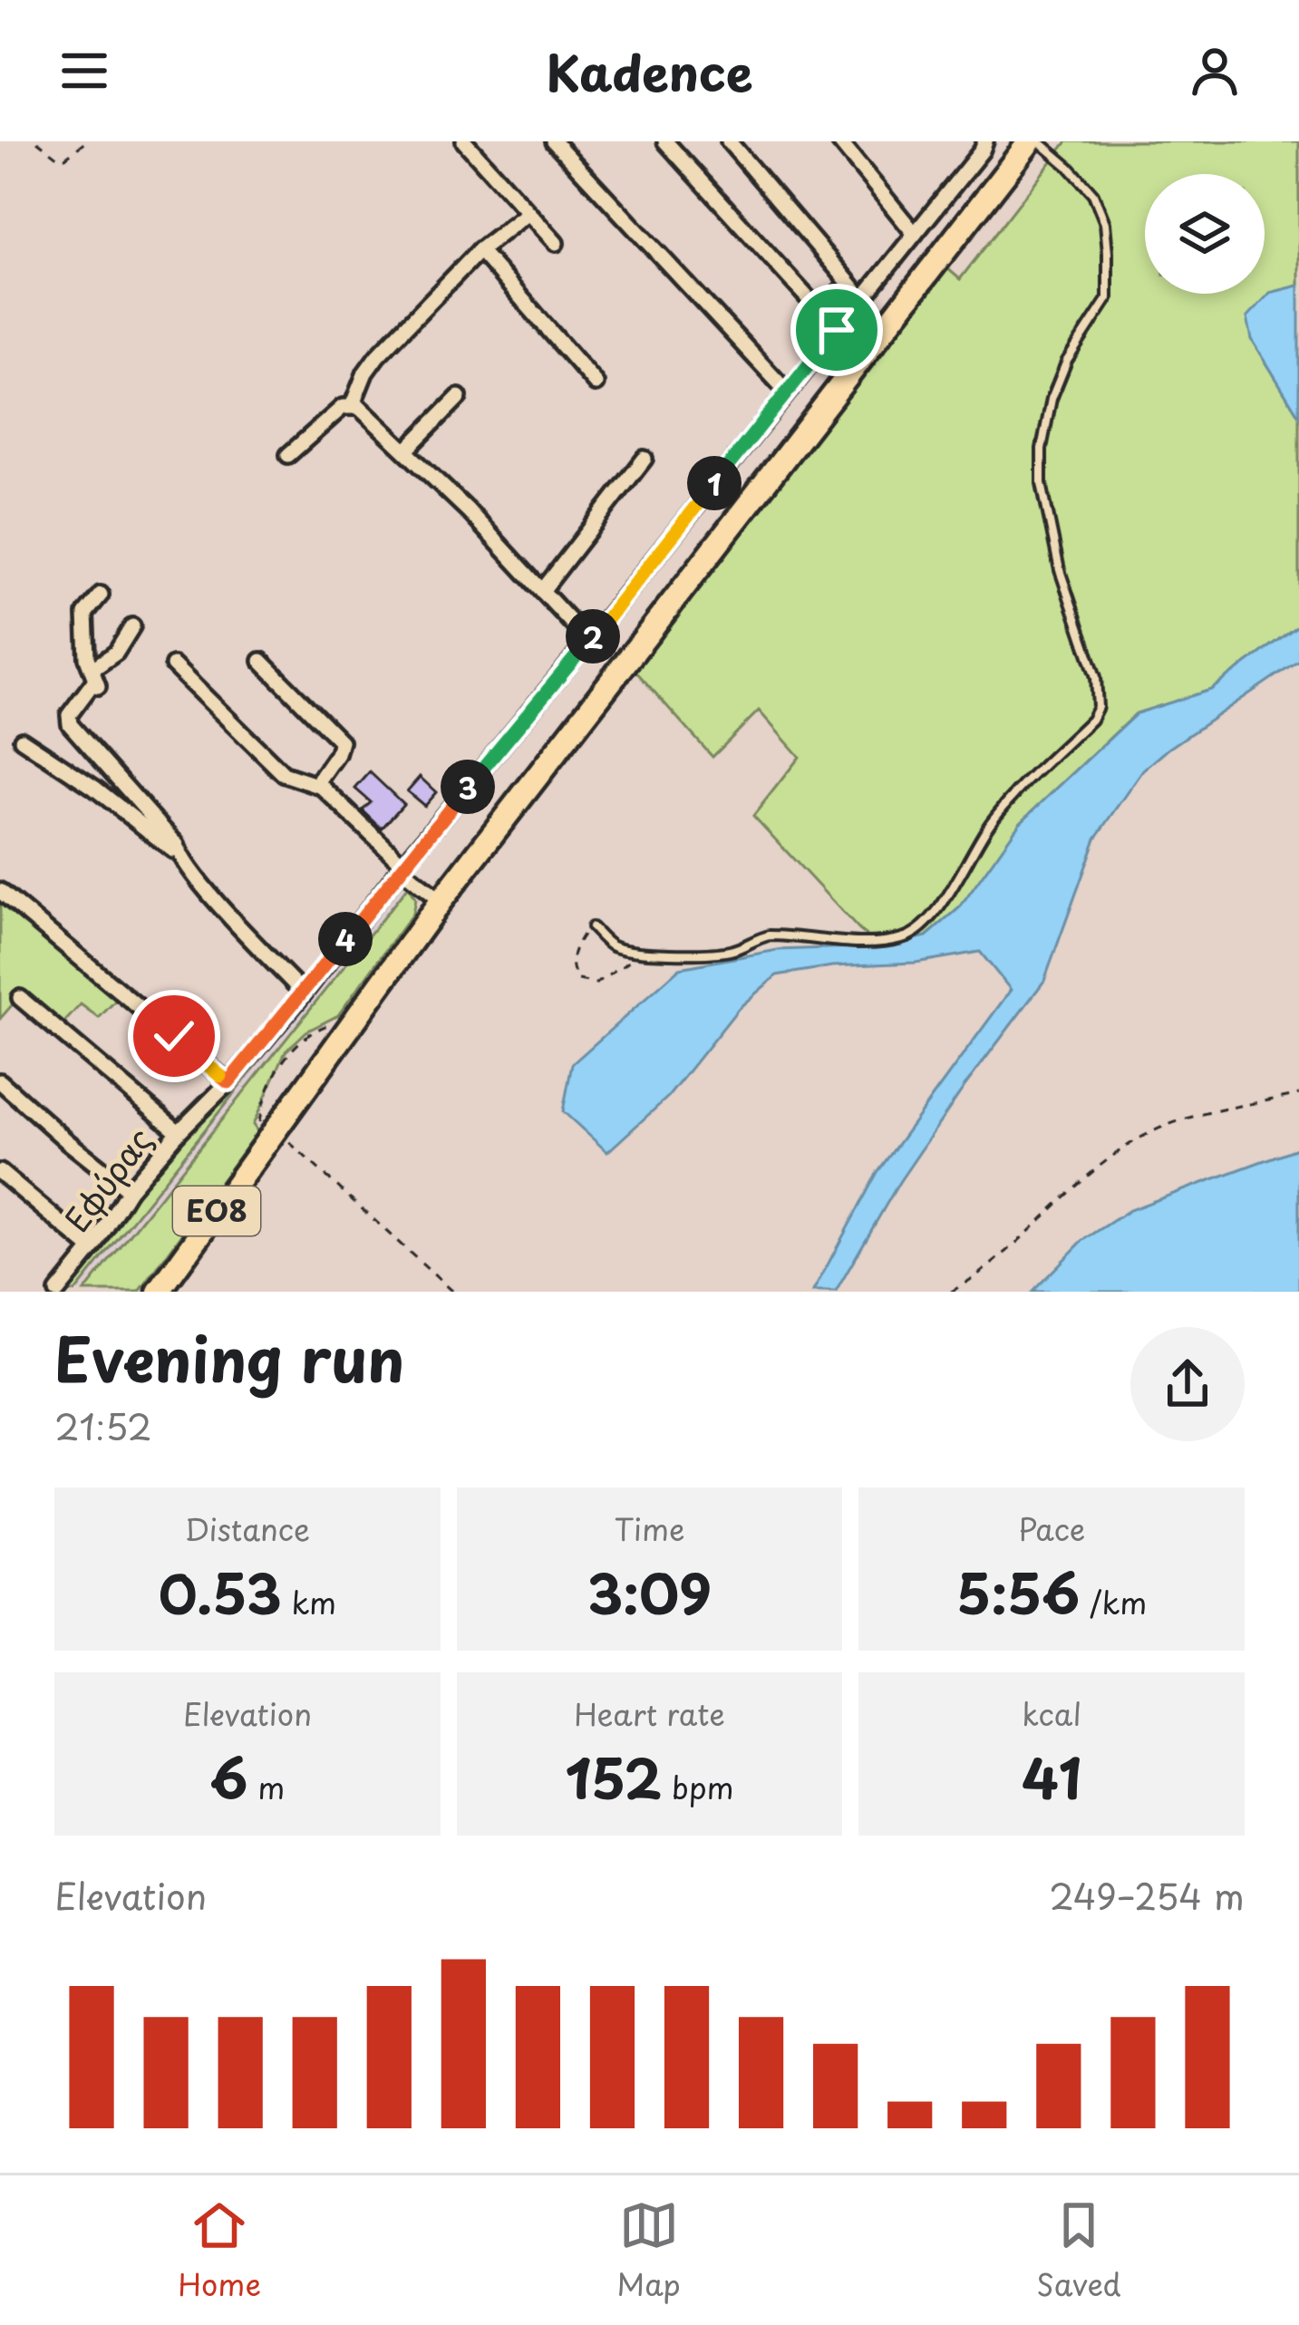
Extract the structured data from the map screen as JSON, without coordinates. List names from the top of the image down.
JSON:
{
  "streets": {
    "main road": ["ΕΟ8"],
    "street": ["Εφύρας"]
  },
  "page": {
    "header": "Kadence",
    "pins": [
      "1",
      "2",
      "3",
      "4"
    ],
    "heading": ["Evening run", "21:52"],
    "stats": [
      ["Distance", "0.53 km"],
      ["Time", "3:09"],
      ["Pace", "5:56 /km"],
      ["Elevation", "6 m"],
      ["Heart rate", "152 bpm"],
      ["kcal", "41"]
    ],
    "chart": ["Elevation", "249–254 m"],
    "tabs": ["Home", "Map", "Saved"]
  }
}
